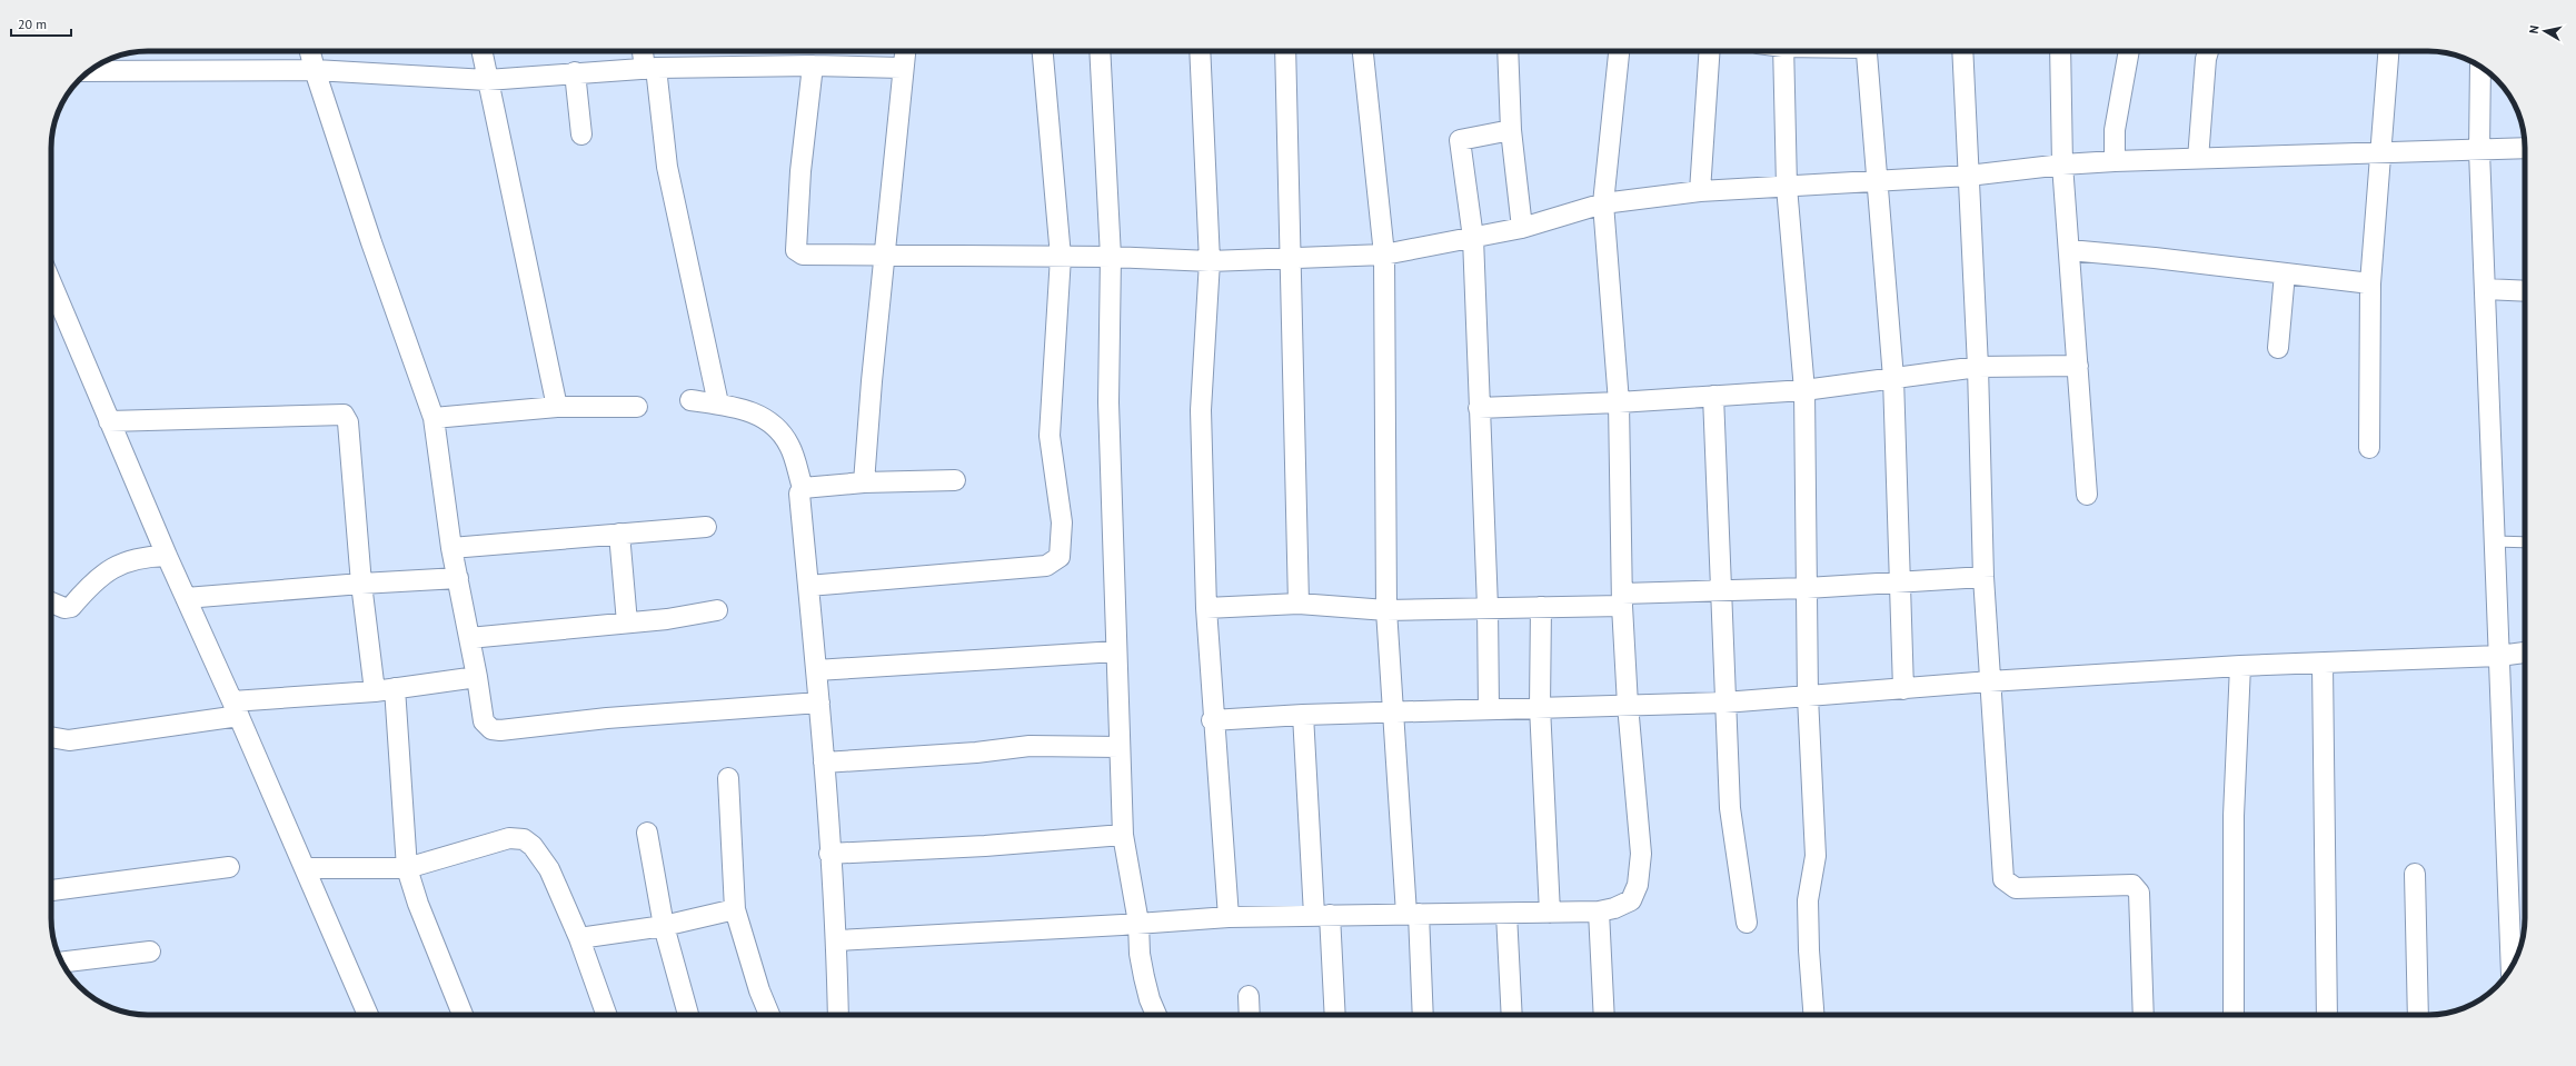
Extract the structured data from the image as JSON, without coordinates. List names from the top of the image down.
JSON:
{
  "scale_bar": "20 m",
  "north": "left"
}
